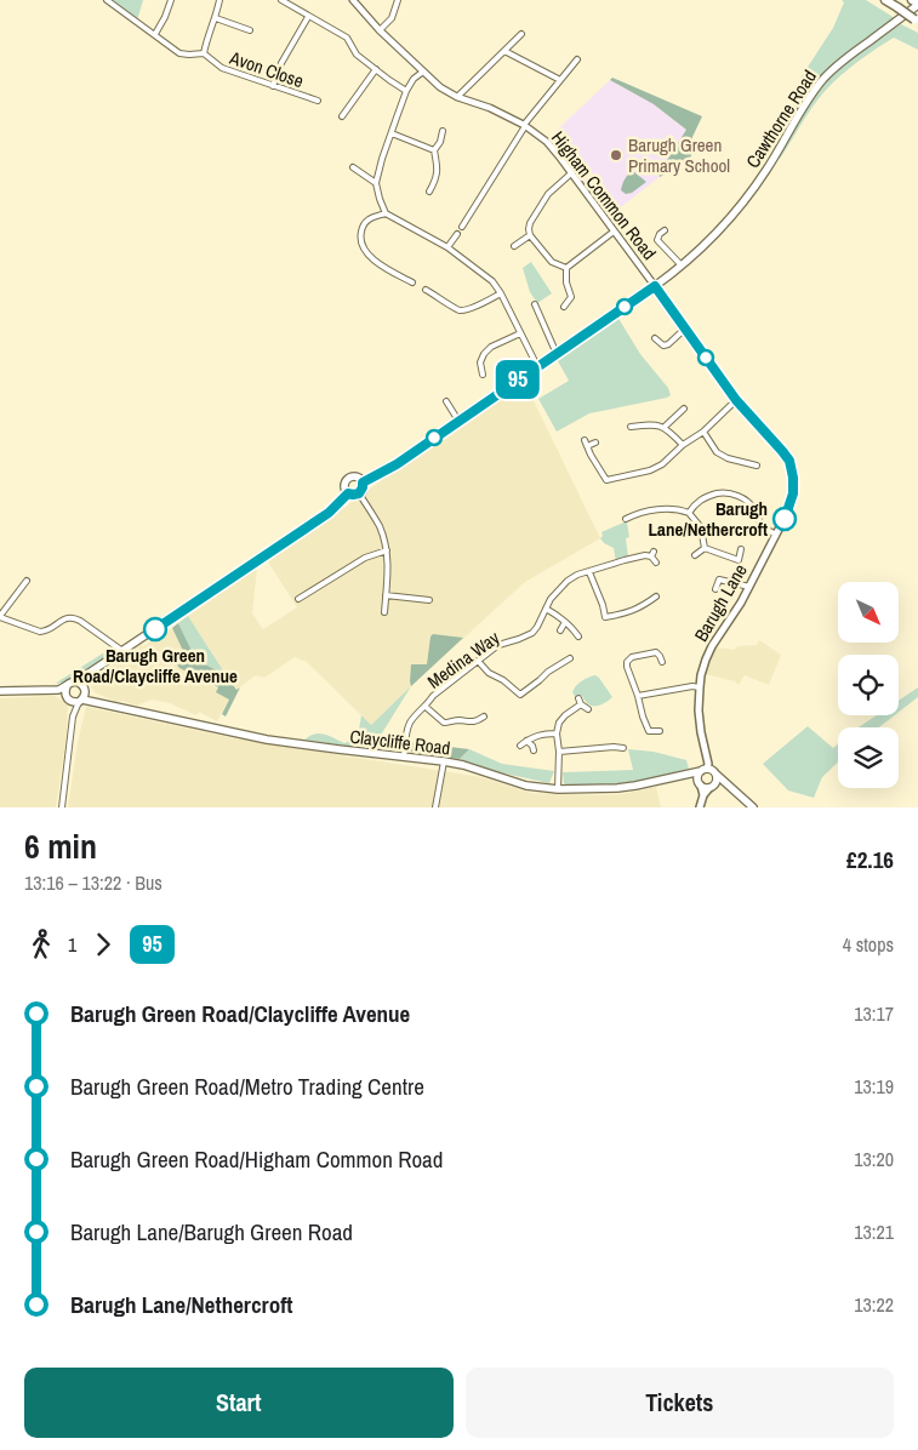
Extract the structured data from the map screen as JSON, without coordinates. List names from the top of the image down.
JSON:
{
  "streets": {
    "main road": ["Cawthorne Road", "Barugh Lane", "Claycliffe Road"],
    "street": ["Avon Close", "Higham Common Road", "Medina Way"]
  },
  "crossings": [
    ["Cawthorne Road", "Higham Common Road"],
    ["Cawthorne Road", "Barugh Lane"],
    ["Higham Common Road", "Barugh Lane"],
    ["Barugh Lane", "Claycliffe Road"],
    ["Medina Way", "Claycliffe Road"]
  ],
  "places": ["Barugh Green Primary School", "Barugh Lane/Nethercroft", "Barugh Green Road/Claycliffe Avenue"],
  "lines": ["bus line 95"],
  "north": "bottom right",
  "page": {
    "on_map": "95",
    "heading": ["6 min", "13:16 – 13:22 · Bus", "£2.16"],
    "legs": ["1", "95", "4 stops"],
    "list": [
      {
        "name": "Barugh Green Road/Claycliffe Avenue",
        "value": "13:17"
      },
      {
        "name": "Barugh Green Road/Metro Trading Centre",
        "value": "13:19"
      },
      {
        "name": "Barugh Green Road/Higham Common Road",
        "value": "13:20"
      },
      {
        "name": "Barugh Lane/Barugh Green Road",
        "value": "13:21"
      },
      {
        "name": "Barugh Lane/Nethercroft",
        "value": "13:22"
      }
    ],
    "buttons": ["Start", "Tickets"]
  }
}
